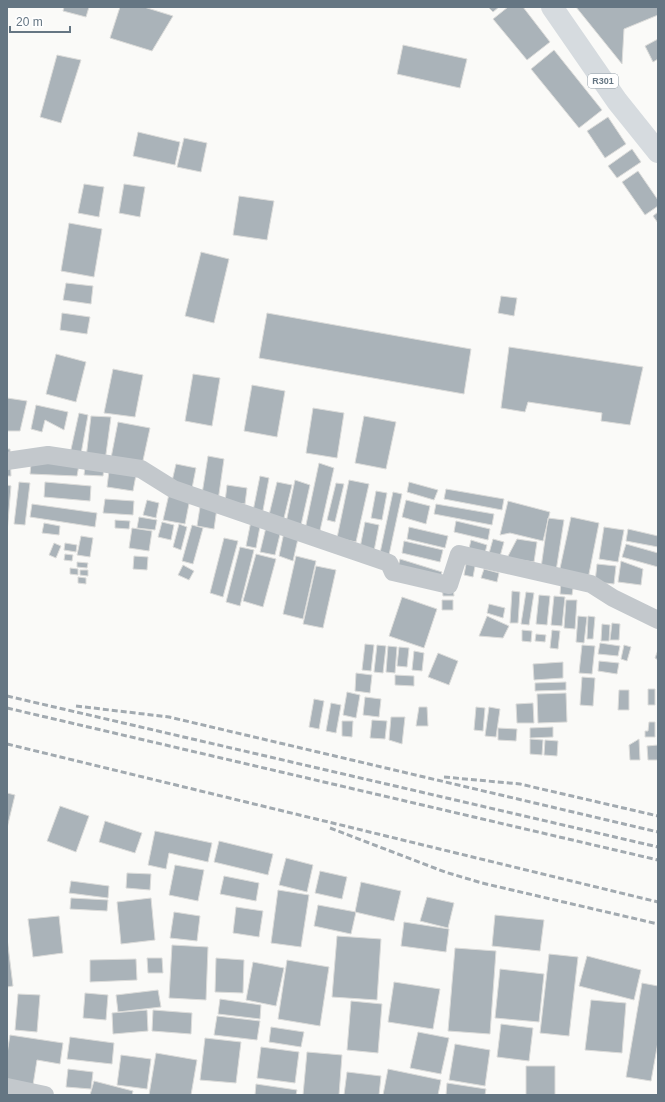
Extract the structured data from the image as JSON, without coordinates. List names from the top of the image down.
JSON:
{
  "streets": {
    "main road": ["R301"]
  },
  "scale_bar": "20 m"
}
